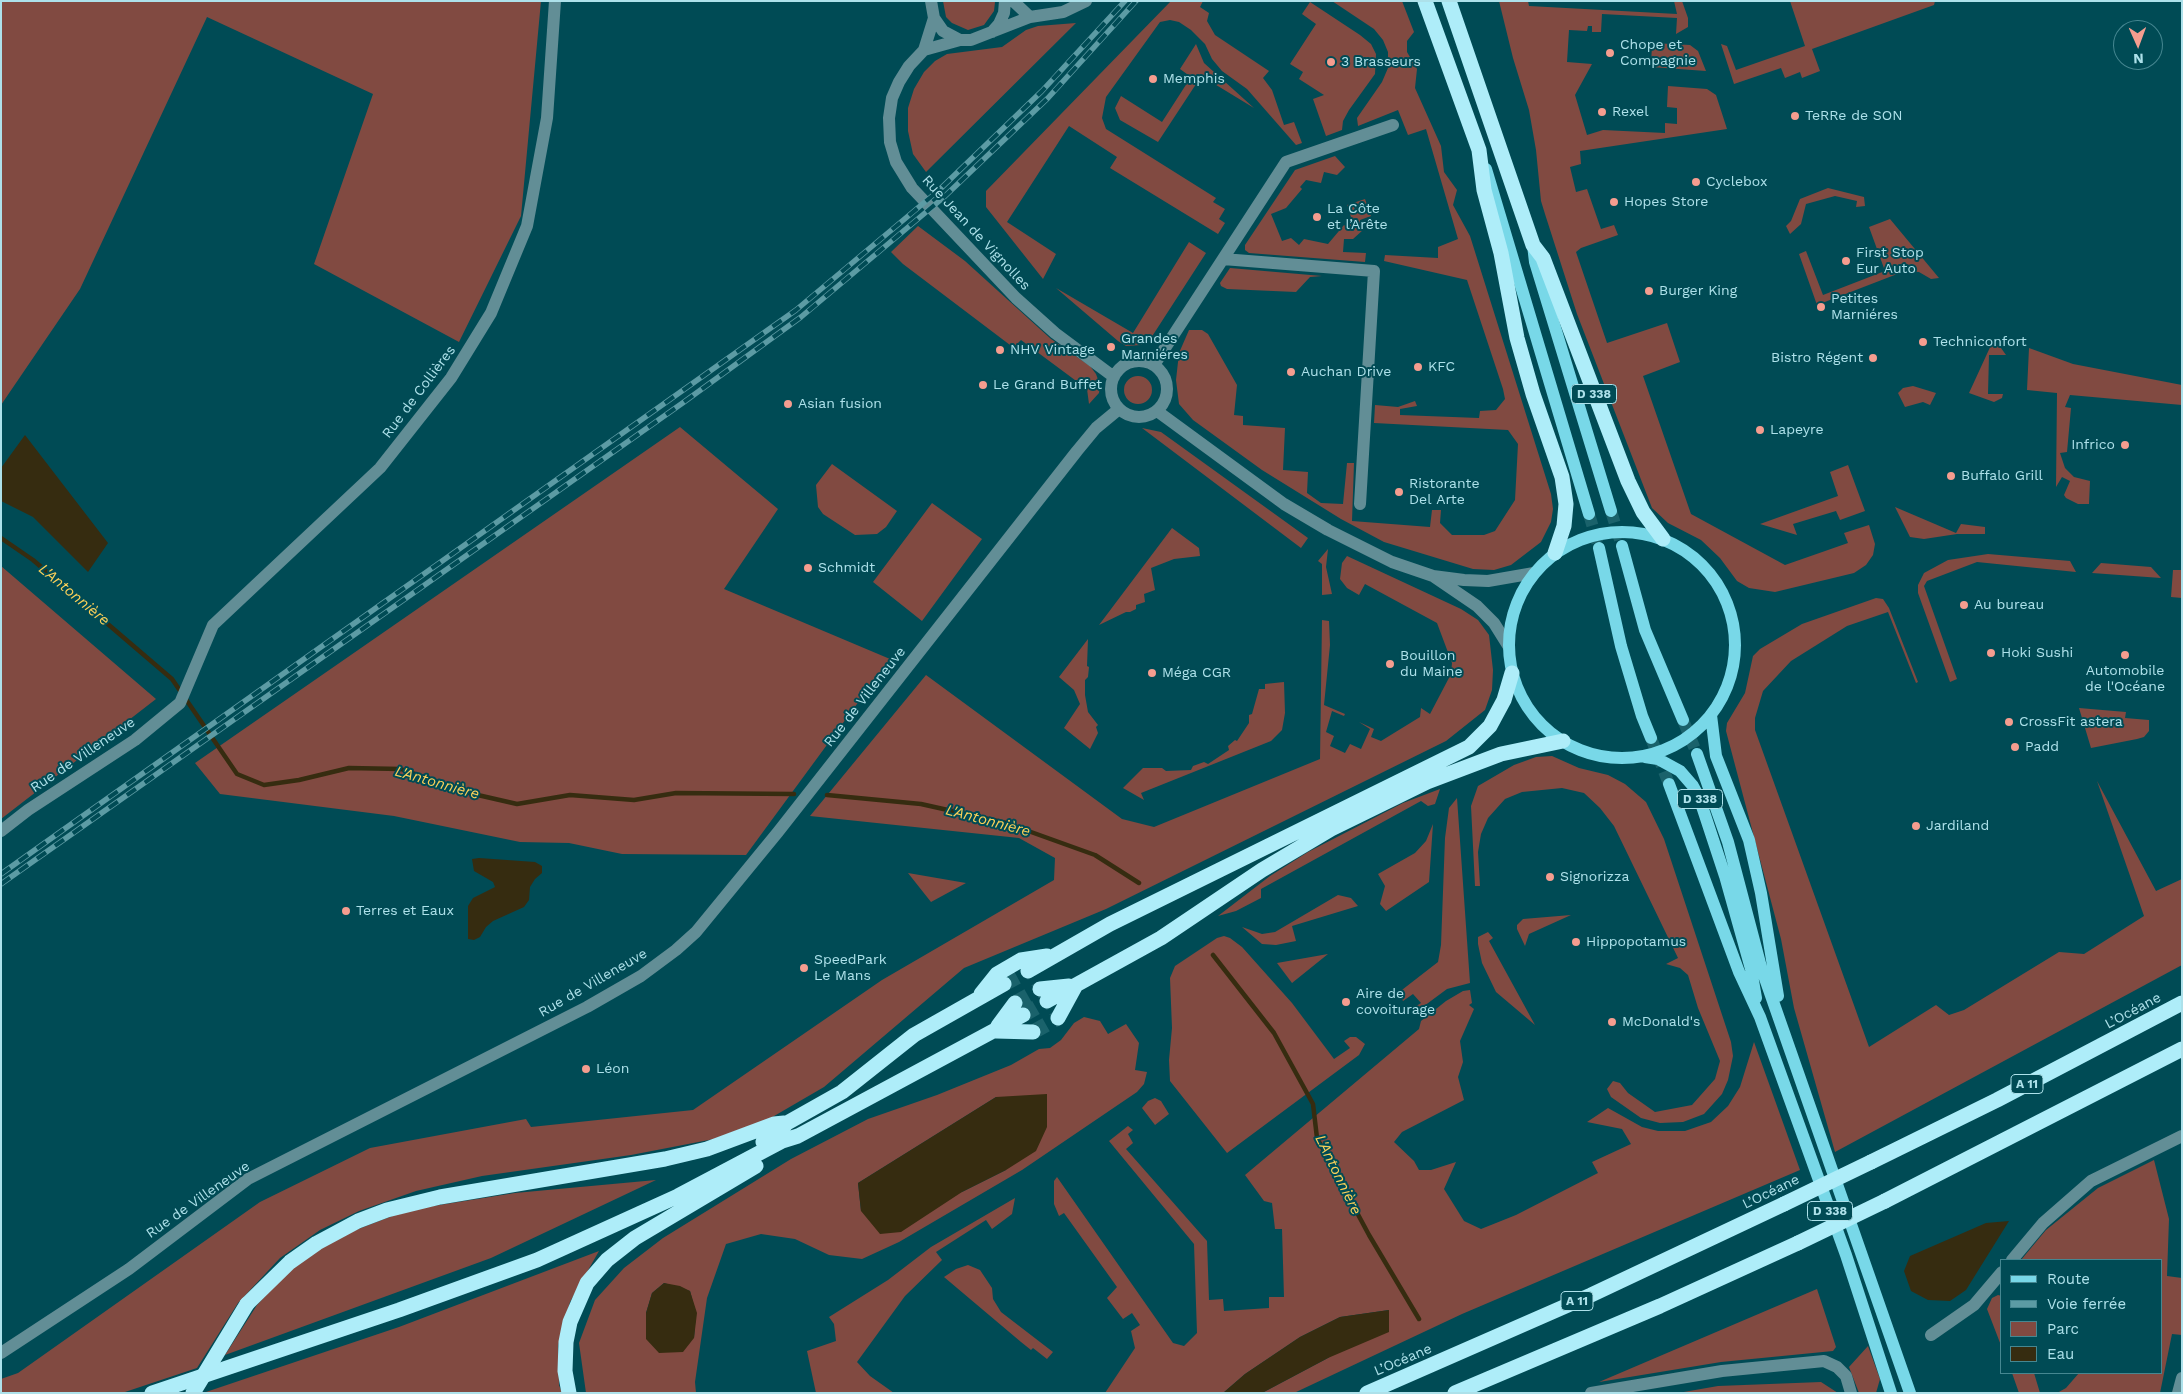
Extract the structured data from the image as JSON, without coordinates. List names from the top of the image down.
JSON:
{
  "streets": {
    "highway": ["D 338", "L’Océane", "A 11"],
    "street": ["Rue Jean de Vignolles", "Rue de Collières", "Rue de Villeneuve"]
  },
  "crossings": [
    ["Rue Jean de Vignolles", "Rue de Villeneuve"],
    ["Rue de Collières", "Rue de Villeneuve"]
  ],
  "water": ["L'Antonnière"],
  "places": [
    "Chope et Compagnie",
    "3 Brasseurs",
    "Memphis",
    "Rexel",
    "TeRRe de SON",
    "Cyclebox",
    "Hopes Store",
    "La Côte et l’Arête",
    "First Stop Eur Auto",
    "Burger King",
    "Petites Marniéres",
    "Techniconfort",
    "Grandes Marniéres",
    "NHV Vintage",
    "Bistro Régent",
    "KFC",
    "Auchan Drive",
    "Le Grand Buffet",
    "Asian fusion",
    "Lapeyre",
    "Infrico",
    "Buffalo Grill",
    "Ristorante Del Arte",
    "Schmidt",
    "Au bureau",
    "Hoki Sushi",
    "Automobile de l'Océane",
    "Bouillon du Maine",
    "Méga CGR",
    "CrossFit astera",
    "Padd",
    "Jardiland",
    "Signorizza",
    "Terres et Eaux",
    "Hippopotamus",
    "SpeedPark Le Mans",
    "Aire de covoiturage",
    "McDonald's",
    "Léon"
  ],
  "legend": [
    "Route",
    "Voie ferrée",
    "Parc",
    "Eau"
  ],
  "north": "bottom"
}
